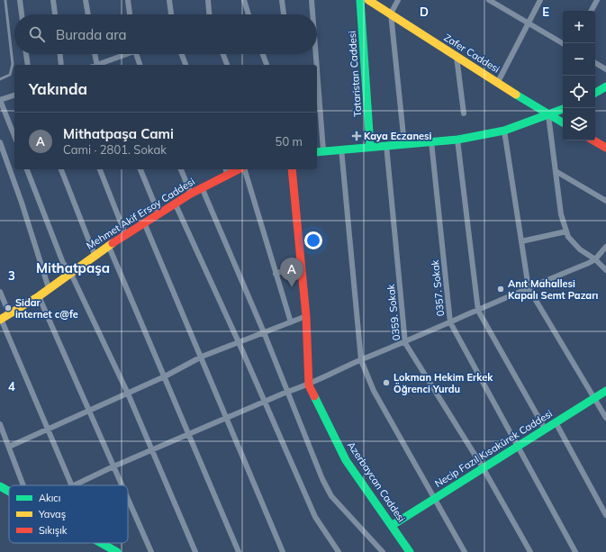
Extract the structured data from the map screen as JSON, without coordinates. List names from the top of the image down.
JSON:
{
  "streets": {
    "street": [
      "Zafer Caddesi",
      "Tataristan Caddesi",
      "Mehmet Akif Ersoy Caddesi",
      "0357. Sokak",
      "0359. Sokak",
      "Necip Fazıl Kısakürek Caddesi",
      "Azerbaycan Caddesi"
    ]
  },
  "crossings": [
    ["0357. Sokak", "Necip Fazıl Kısakürek Caddesi"],
    ["0359. Sokak", "Necip Fazıl Kısakürek Caddesi"],
    ["Necip Fazıl Kısakürek Caddesi", "Azerbaycan Caddesi"]
  ],
  "districts": ["Mithatpaşa"],
  "places": {
    "health": ["Kaya Eczanesi"],
    "other": ["Anıt Mahallesi Kapalı Semt Pazarı", "Sidar internet c@fe", "Lokman Hekim Erkek Öğrenci Yurdu"]
  },
  "legend": ["Akıcı", "Yavaş", "Sıkışık"],
  "page": {
    "map_buttons": ["+", "−"],
    "search": "Burada ara",
    "heading": "Yakında",
    "list": [
      {
        "mark": "A",
        "name": "Mithatpaşa Cami",
        "note": "Cami · 2801. Sokak",
        "value": "50 m"
      }
    ],
    "pins": "A"
  },
  "grid": {
    "columns": ["D", "E"],
    "rows": ["3", "4"]
  }
}
